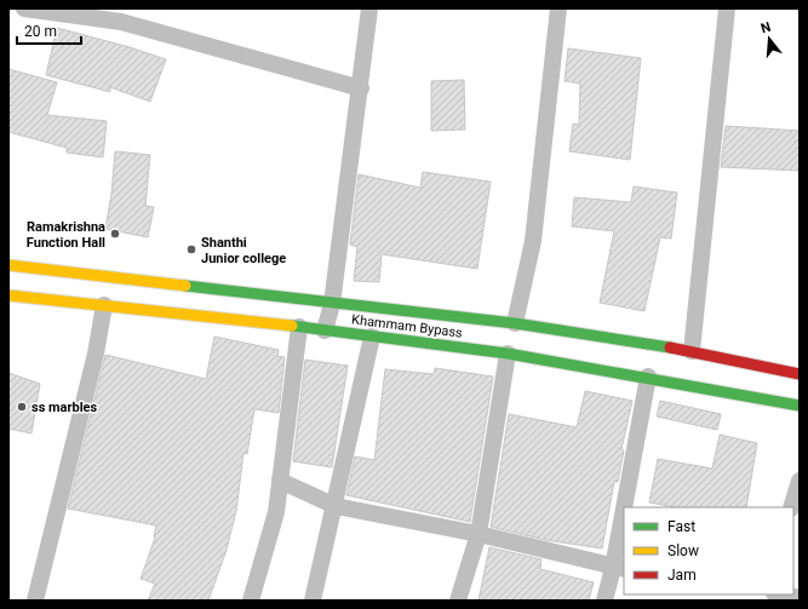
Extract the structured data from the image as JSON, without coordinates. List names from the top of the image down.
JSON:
{
  "streets": {
    "highway": ["Khammam Bypass"]
  },
  "places": ["Ramakrishna Function Hall", "Shanthi Junior college", "ss marbles"],
  "legend": ["Fast", "Slow", "Jam"],
  "scale_bar": "20 m",
  "north": "top"
}
